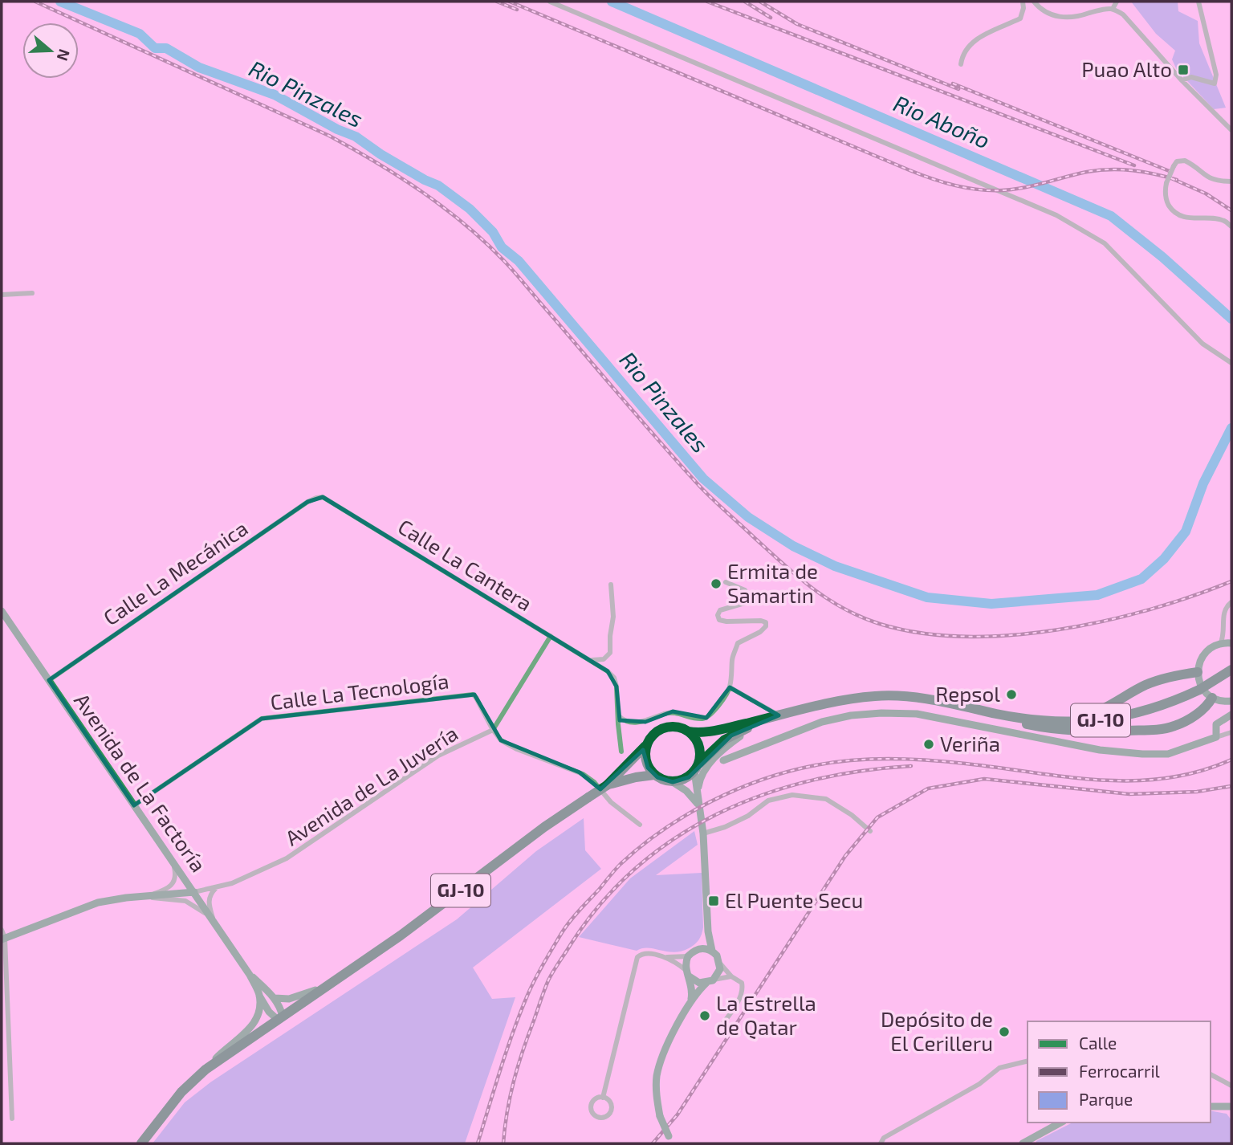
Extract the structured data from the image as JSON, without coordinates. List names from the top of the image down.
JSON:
{
  "streets": {
    "highway": ["GJ-10"],
    "street": [
      "Calle La Cantera",
      "Calle La Mecánica",
      "Calle La Tecnología",
      "Avenida de La Factoría",
      "Avenida de La Juvería"
    ]
  },
  "crossings": [
    ["Calle La Cantera", "Calle La Mecánica"],
    ["Calle La Mecánica", "Avenida de La Factoría"],
    ["Calle La Tecnología", "Avenida de La Factoría"],
    ["Calle La Tecnología", "Avenida de La Juvería"],
    ["GJ-10", "Avenida de La Factoría"],
    ["Avenida de La Factoría", "Avenida de La Juvería"]
  ],
  "water": ["Rio Pinzales", "Rio Aboño"],
  "places": {
    "transit": ["Puao Alto", "El Puente Secu"],
    "other": [
      "Ermita de Samartin",
      "Repsol",
      "Veriña",
      "La Estrella de Qatar",
      "Depósito de El Cerilleru"
    ]
  },
  "legend": ["Calle", "Ferrocarril", "Parque"],
  "north": "right"
}
